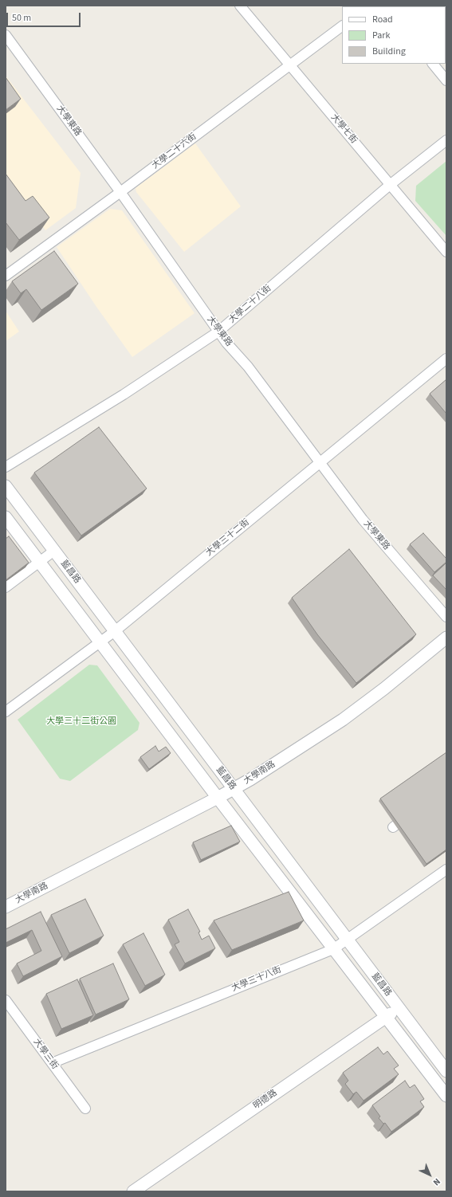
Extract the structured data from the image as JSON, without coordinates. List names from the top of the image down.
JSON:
{
  "streets": {
    "street": [
      "大學東路",
      "大學七街",
      "大學二十六街",
      "大學二十八街",
      "大學三十二街",
      "藍昌路",
      "大學南路",
      "大學三十八街",
      "大學三街",
      "明德路"
    ]
  },
  "crossings": [
    ["大學東路", "大學二十六街"],
    ["大學東路", "大學二十八街"],
    ["大學東路", "大學三十二街"],
    ["大學七街", "大學二十六街"],
    ["大學七街", "大學二十八街"],
    ["大學三十二街", "藍昌路"],
    ["藍昌路", "大學南路"],
    ["藍昌路", "大學三十八街"],
    ["藍昌路", "明德路"],
    ["大學三十八街", "大學三街"]
  ],
  "parks": ["大學三十二街公園"],
  "legend": ["Road", "Park", "Building"],
  "scale_bar": "50 m",
  "north": "bottom right"
}
